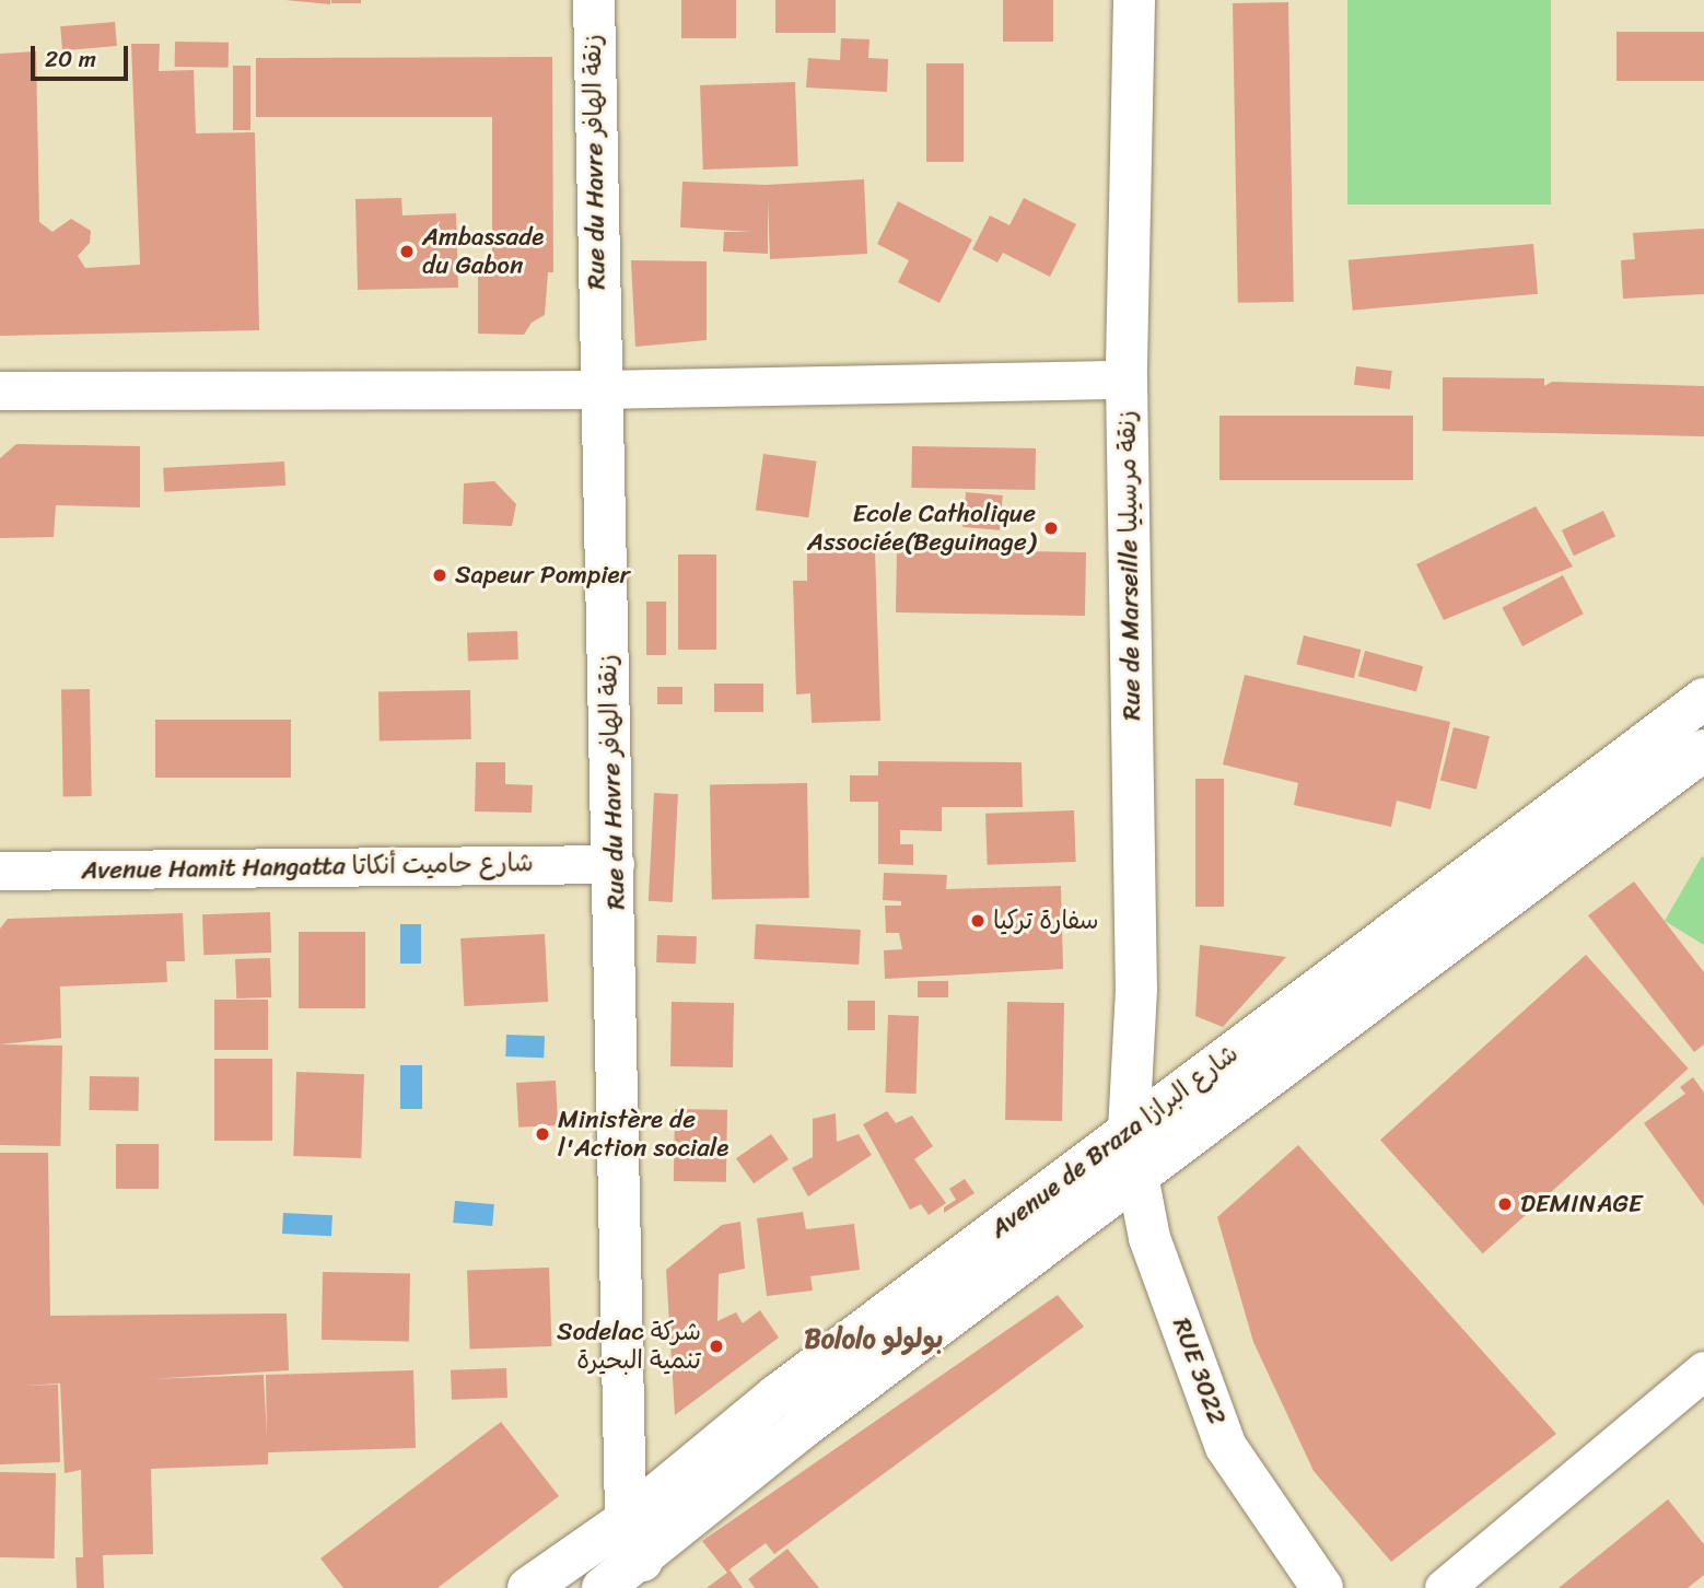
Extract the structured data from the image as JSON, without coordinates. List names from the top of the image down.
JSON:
{
  "streets": {
    "main road": [
      "Rue du Havre زنقة الهافر",
      "Rue de Marseille زنقة مرسيليا",
      "Avenue de Braza شارع البرازا",
      "RUE 3022"
    ],
    "street": ["Avenue Hamit Hangatta شارع حاميت أنكاتا"]
  },
  "crossings": [
    ["Rue du Havre زنقة الهافر", "Avenue Hamit Hangatta شارع حاميت أنكاتا"],
    ["Rue du Havre زنقة الهافر", "Avenue de Braza شارع البرازا"],
    ["Rue de Marseille زنقة مرسيليا", "Avenue de Braza شارع البرازا"],
    ["Rue de Marseille زنقة مرسيليا", "RUE 3022"],
    ["Avenue de Braza شارع البرازا", "RUE 3022"]
  ],
  "districts": ["Bololo بولولو"],
  "places": [
    "Ambassade du Gabon",
    "Ecole Catholique Associée(Beguinage)",
    "Sapeur Pompier",
    "سفارة تركيا",
    "Ministère de l'Action sociale",
    "DEMINAGE",
    "Sodelac شركة تنمية البحيرة"
  ],
  "scale_bar": "20 m"
}
